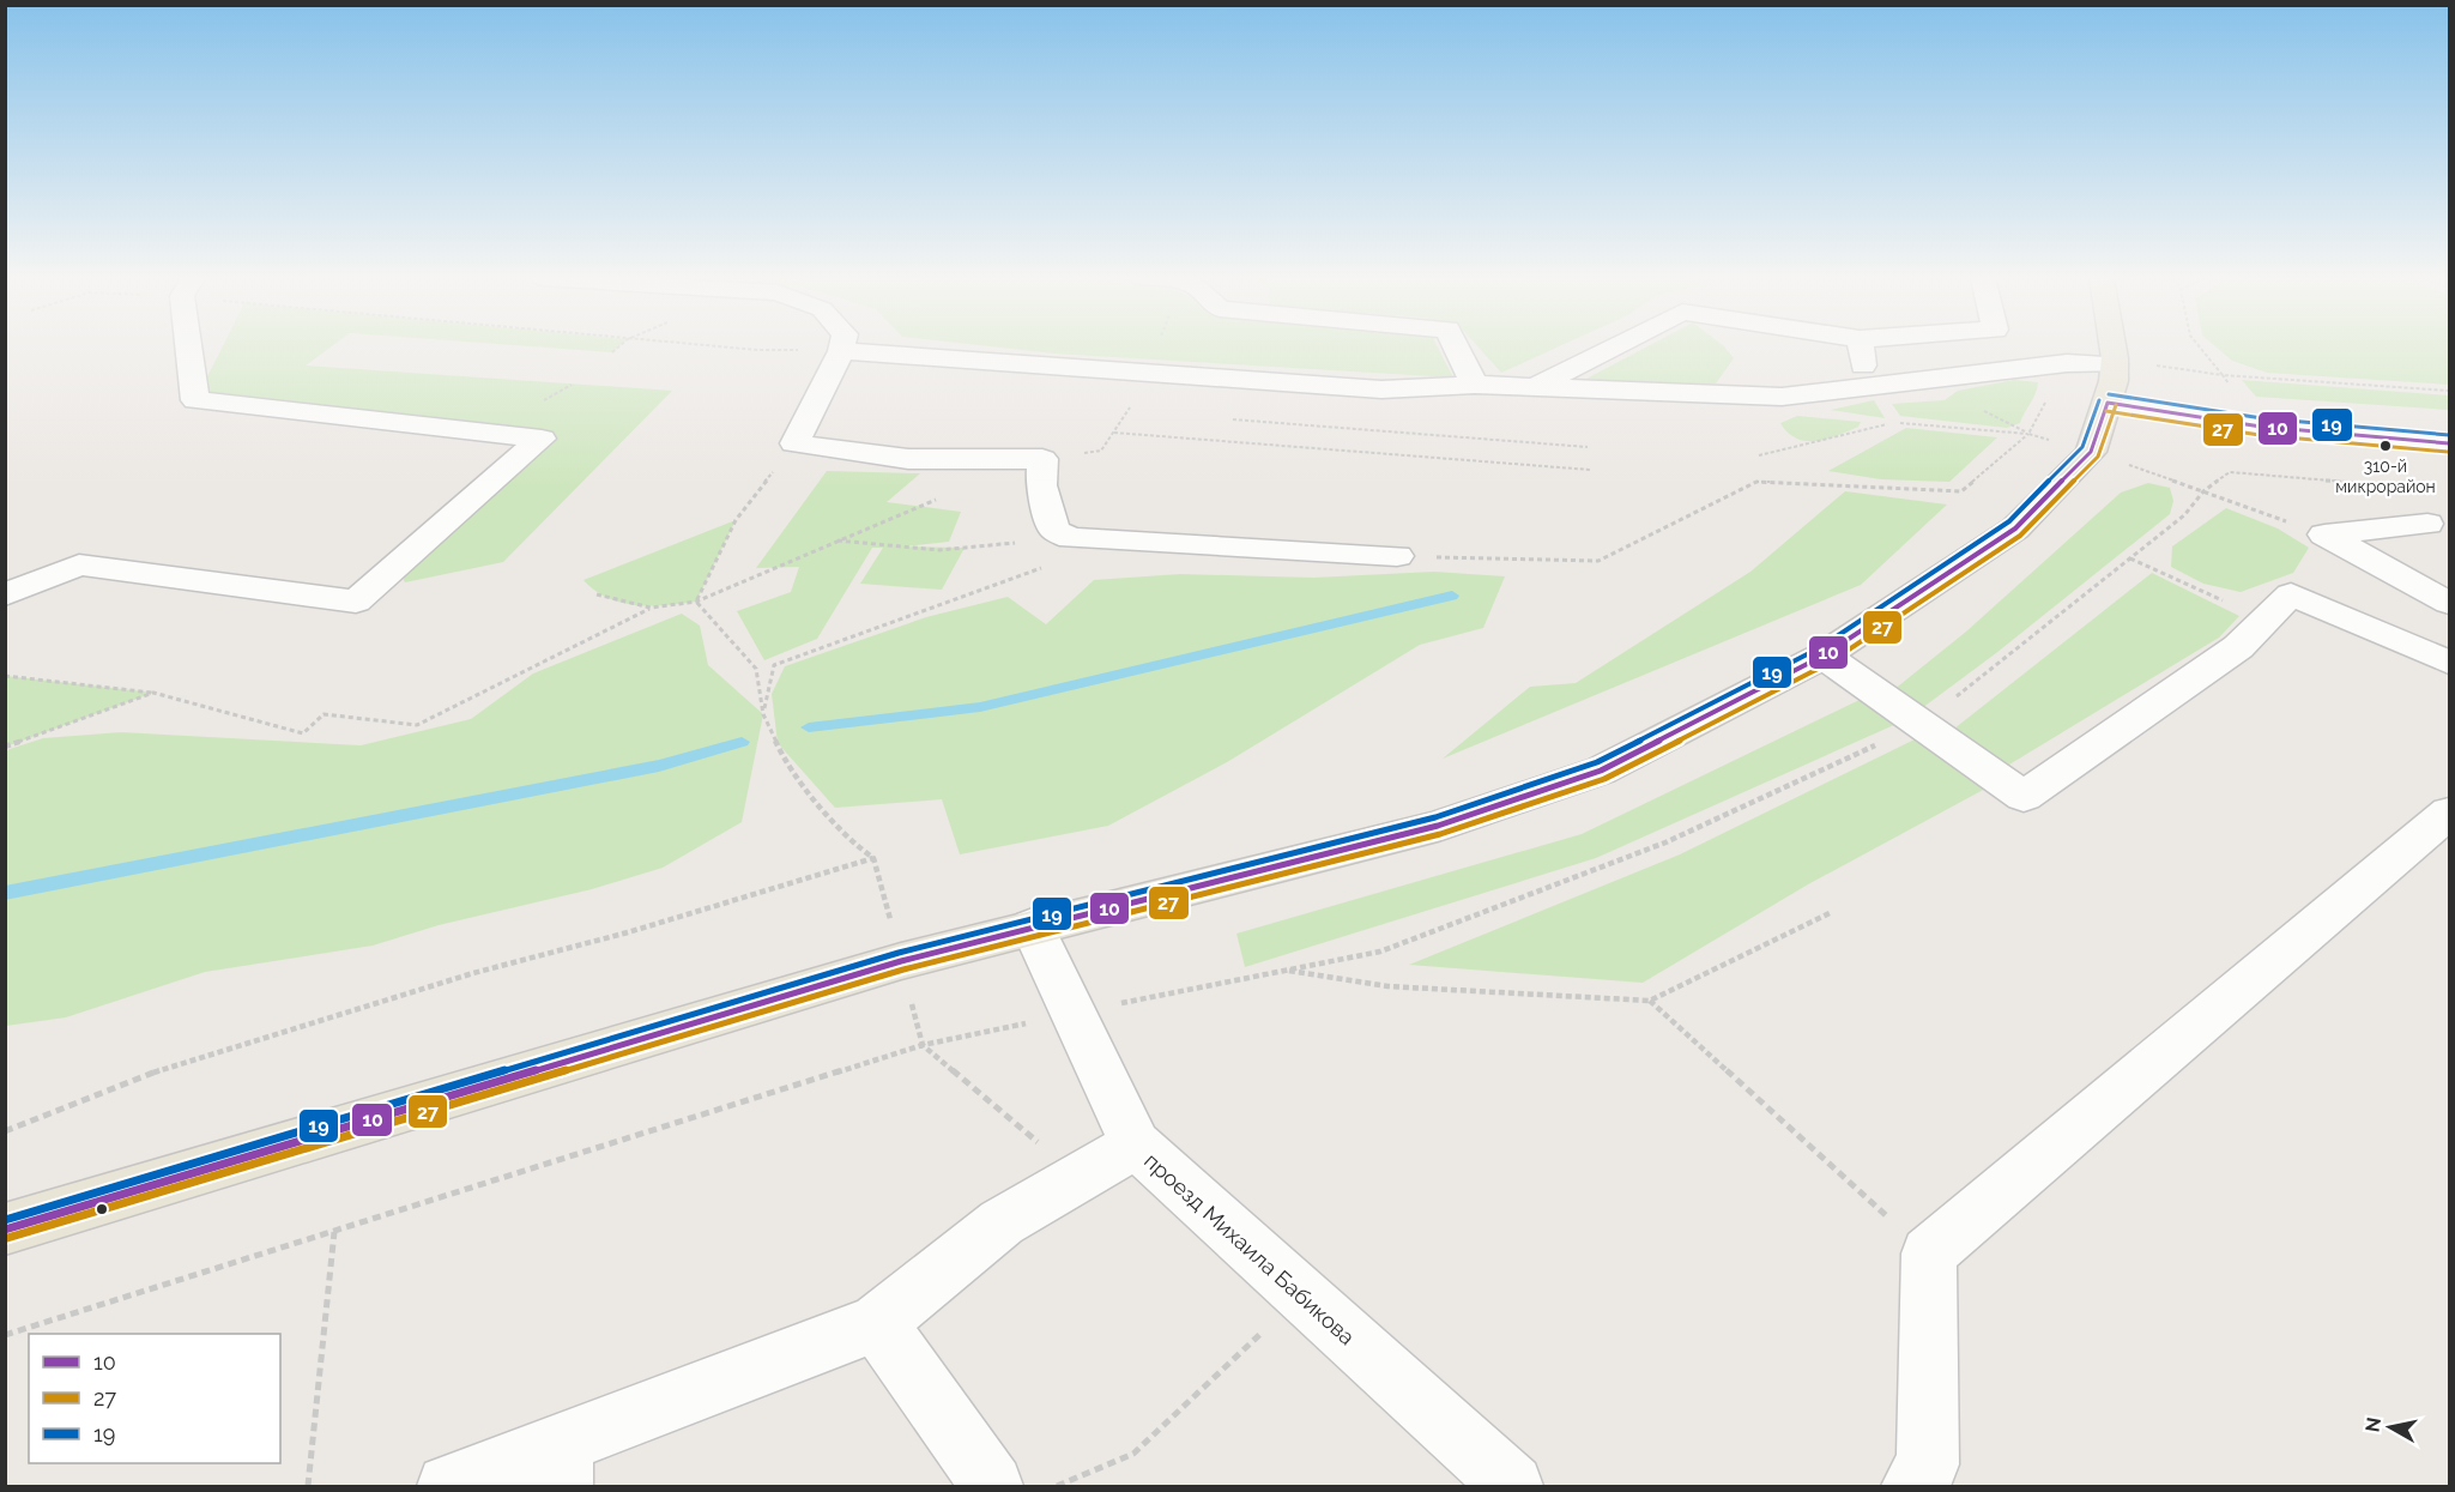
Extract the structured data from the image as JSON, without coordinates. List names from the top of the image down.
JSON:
{
  "streets": {
    "street": ["проезд Михаила Бабикова"]
  },
  "places": ["310-й микрорайон"],
  "lines": ["transit line 19", "transit line 10", "transit line 27"],
  "legend": ["10", "27", "19"],
  "north": "left"
}
